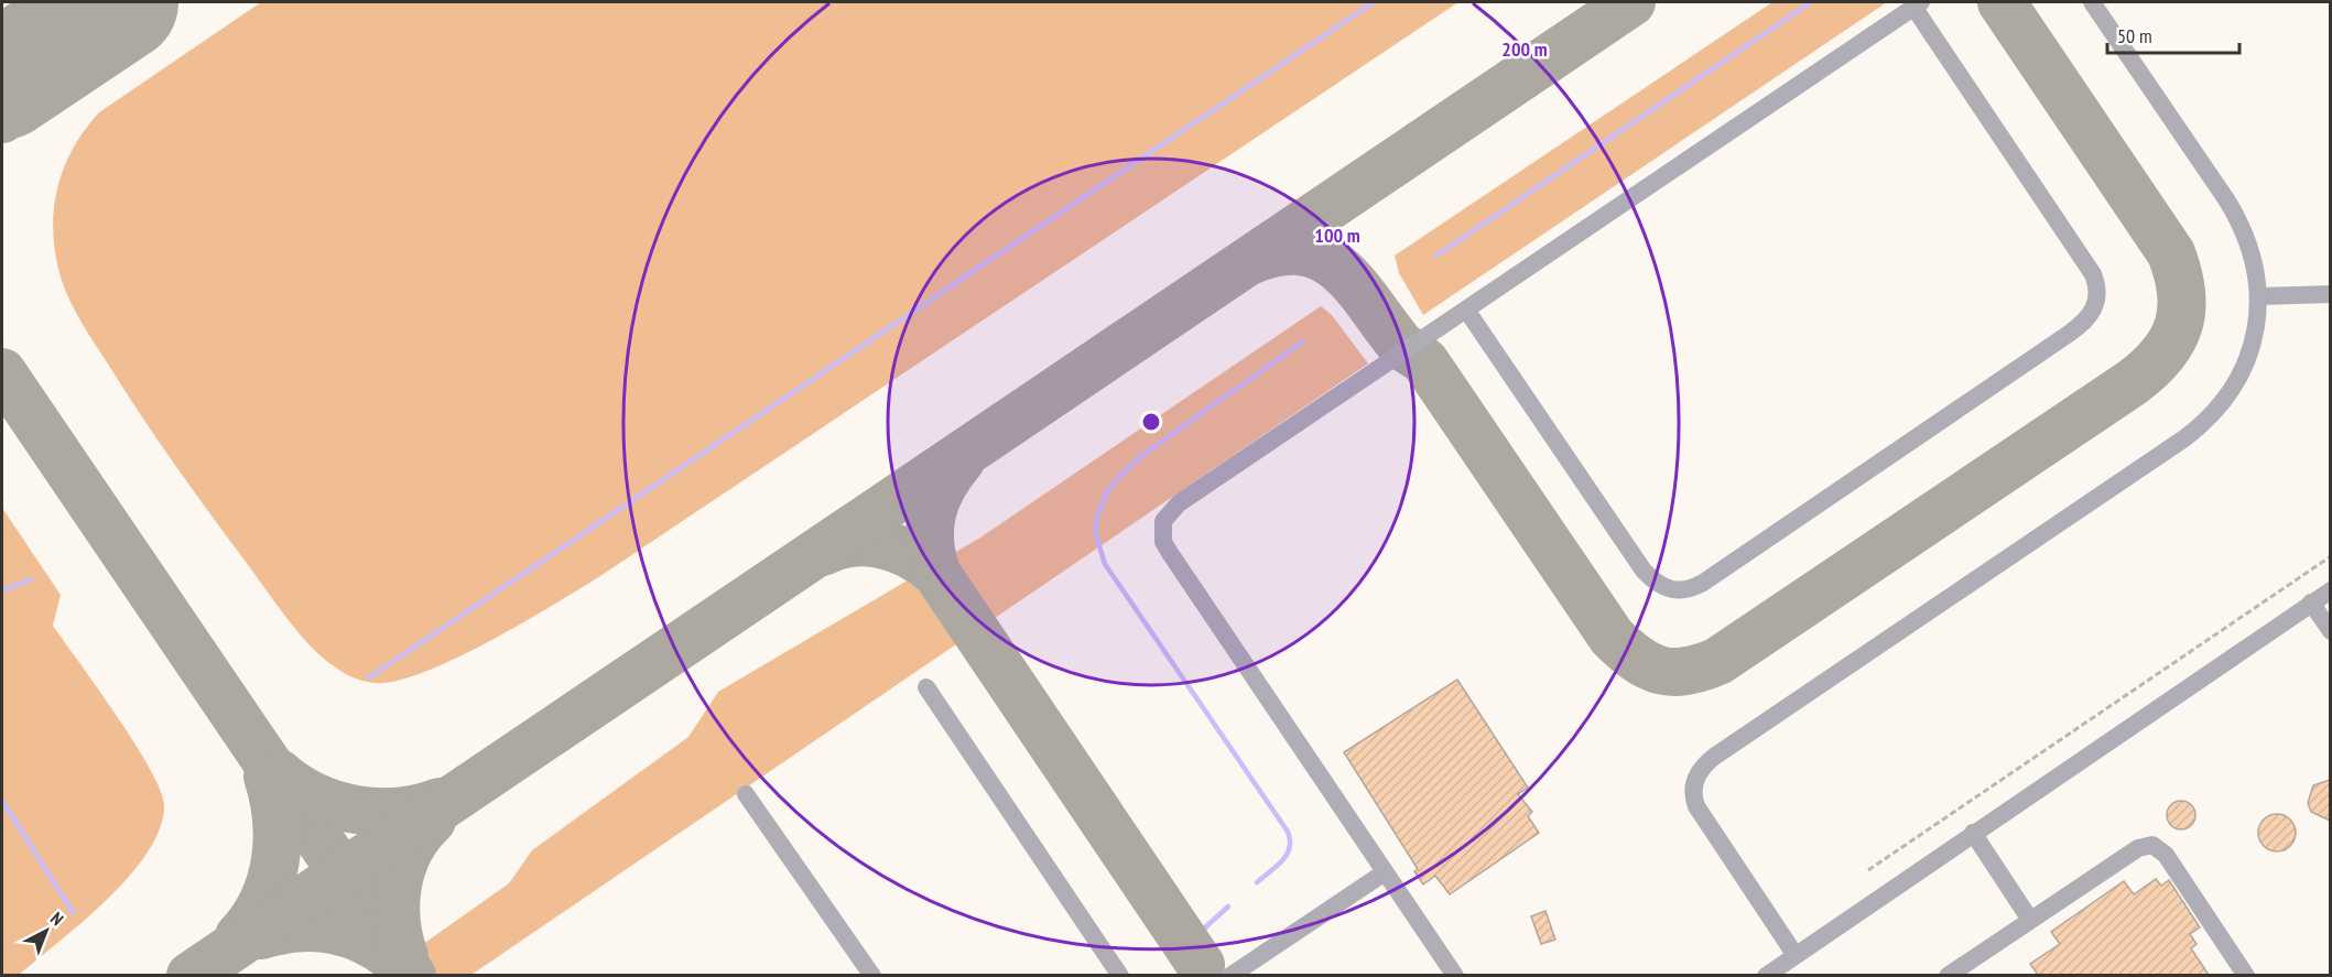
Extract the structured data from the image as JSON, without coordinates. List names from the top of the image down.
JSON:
{
  "scale_bar": "50 m",
  "north": "top right",
  "rings": ["200 m", "100 m"]
}
